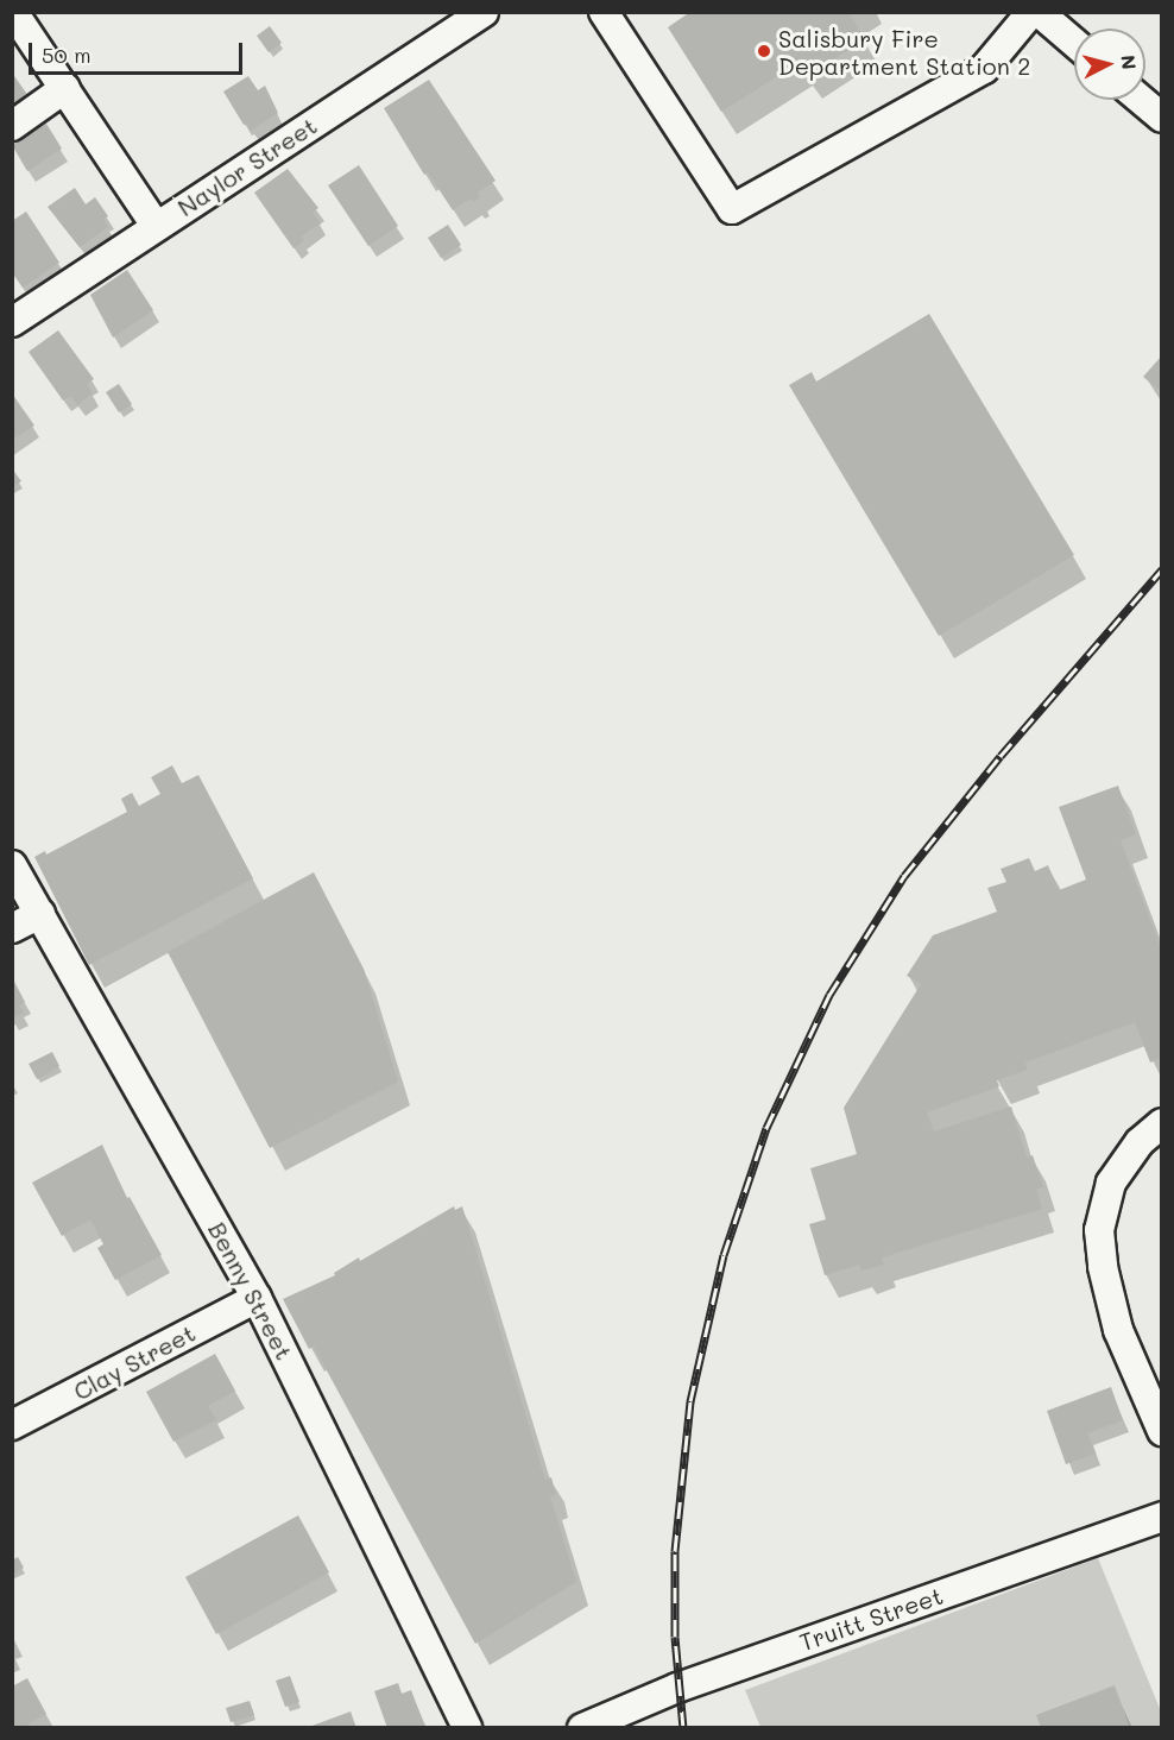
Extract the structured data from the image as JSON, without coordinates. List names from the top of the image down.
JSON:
{
  "streets": {
    "street": [
      "Naylor Street",
      "Benny Street",
      "Clay Street",
      "Truitt Street"
    ]
  },
  "crossings": [
    ["Benny Street", "Clay Street"]
  ],
  "places": ["Salisbury Fire Department Station 2"],
  "scale_bar": "50 m",
  "north": "right"
}
